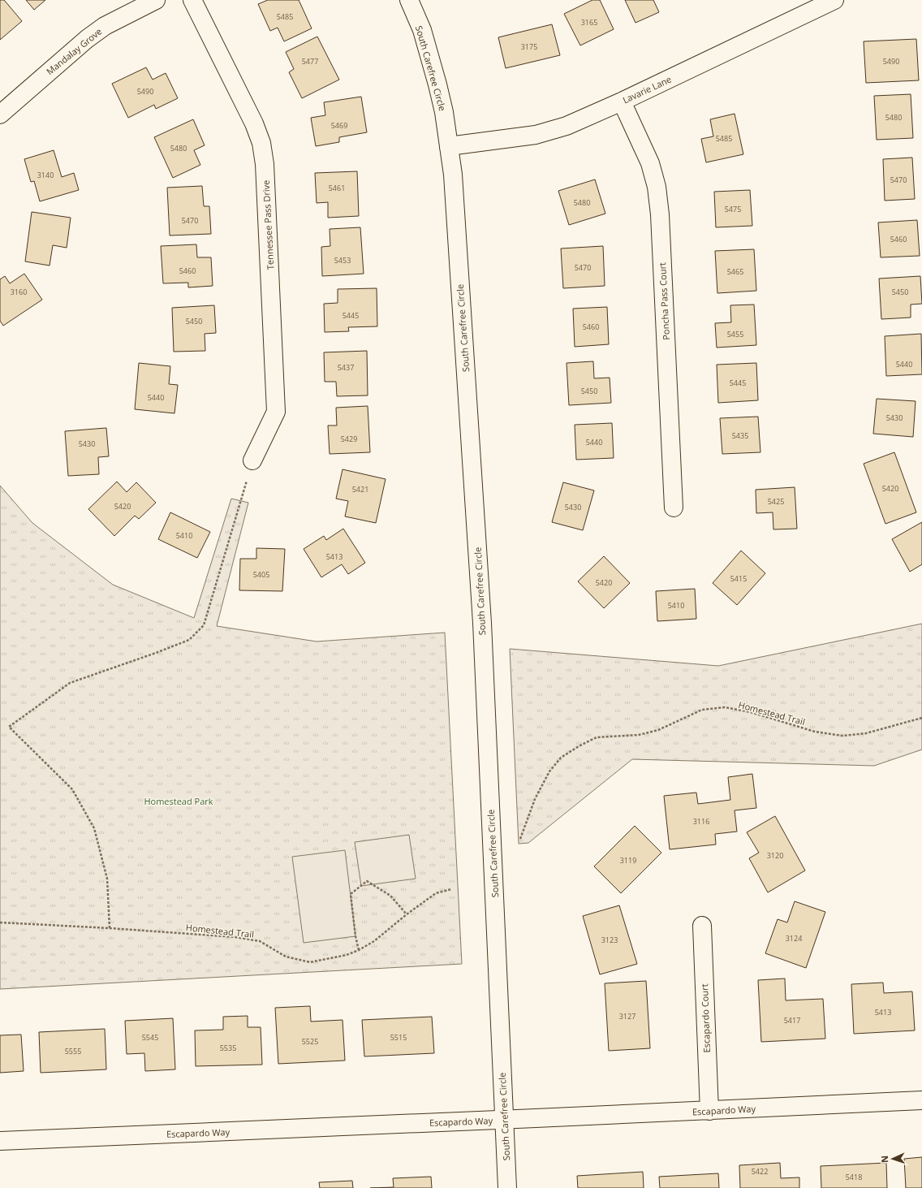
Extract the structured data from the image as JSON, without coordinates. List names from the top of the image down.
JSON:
{
  "streets": {
    "street": [
      "Mandalay Grove",
      "South Carefree Circle",
      "Lavarie Lane",
      "Tennessee Pass Drive",
      "Poncha Pass Court",
      "Escapardo Court",
      "Escapardo Way"
    ],
    "path": ["Homestead Trail"]
  },
  "crossings": [
    ["South Carefree Circle", "Lavarie Lane"],
    ["South Carefree Circle", "Escapardo Way"],
    ["Lavarie Lane", "Poncha Pass Court"],
    ["Escapardo Court", "Escapardo Way"]
  ],
  "parks": ["Homestead Park"],
  "house_numbers": [
    "5485",
    "3165",
    "3175",
    "5477",
    "5490",
    "5490",
    "5480",
    "5469",
    "5485",
    "5480",
    "3140",
    "5470",
    "5461",
    "5480",
    "5475",
    "5470",
    "5460",
    "5453",
    "5470",
    "5460",
    "5465",
    "3160",
    "5450",
    "5445",
    "5450",
    "5460",
    "5455",
    "5440",
    "5437",
    "5445",
    "5450",
    "5440",
    "5430",
    "5435",
    "5429",
    "5440",
    "5430",
    "5420",
    "5421",
    "5425",
    "5420",
    "5430",
    "5410",
    "5413",
    "5405",
    "5415",
    "5420",
    "5410",
    "3116",
    "3120",
    "3119",
    "3124",
    "3123",
    "5413",
    "3127",
    "5417",
    "5545",
    "5515",
    "5525",
    "5535",
    "5555",
    "5422",
    "5418"
  ],
  "north": "left"
}
